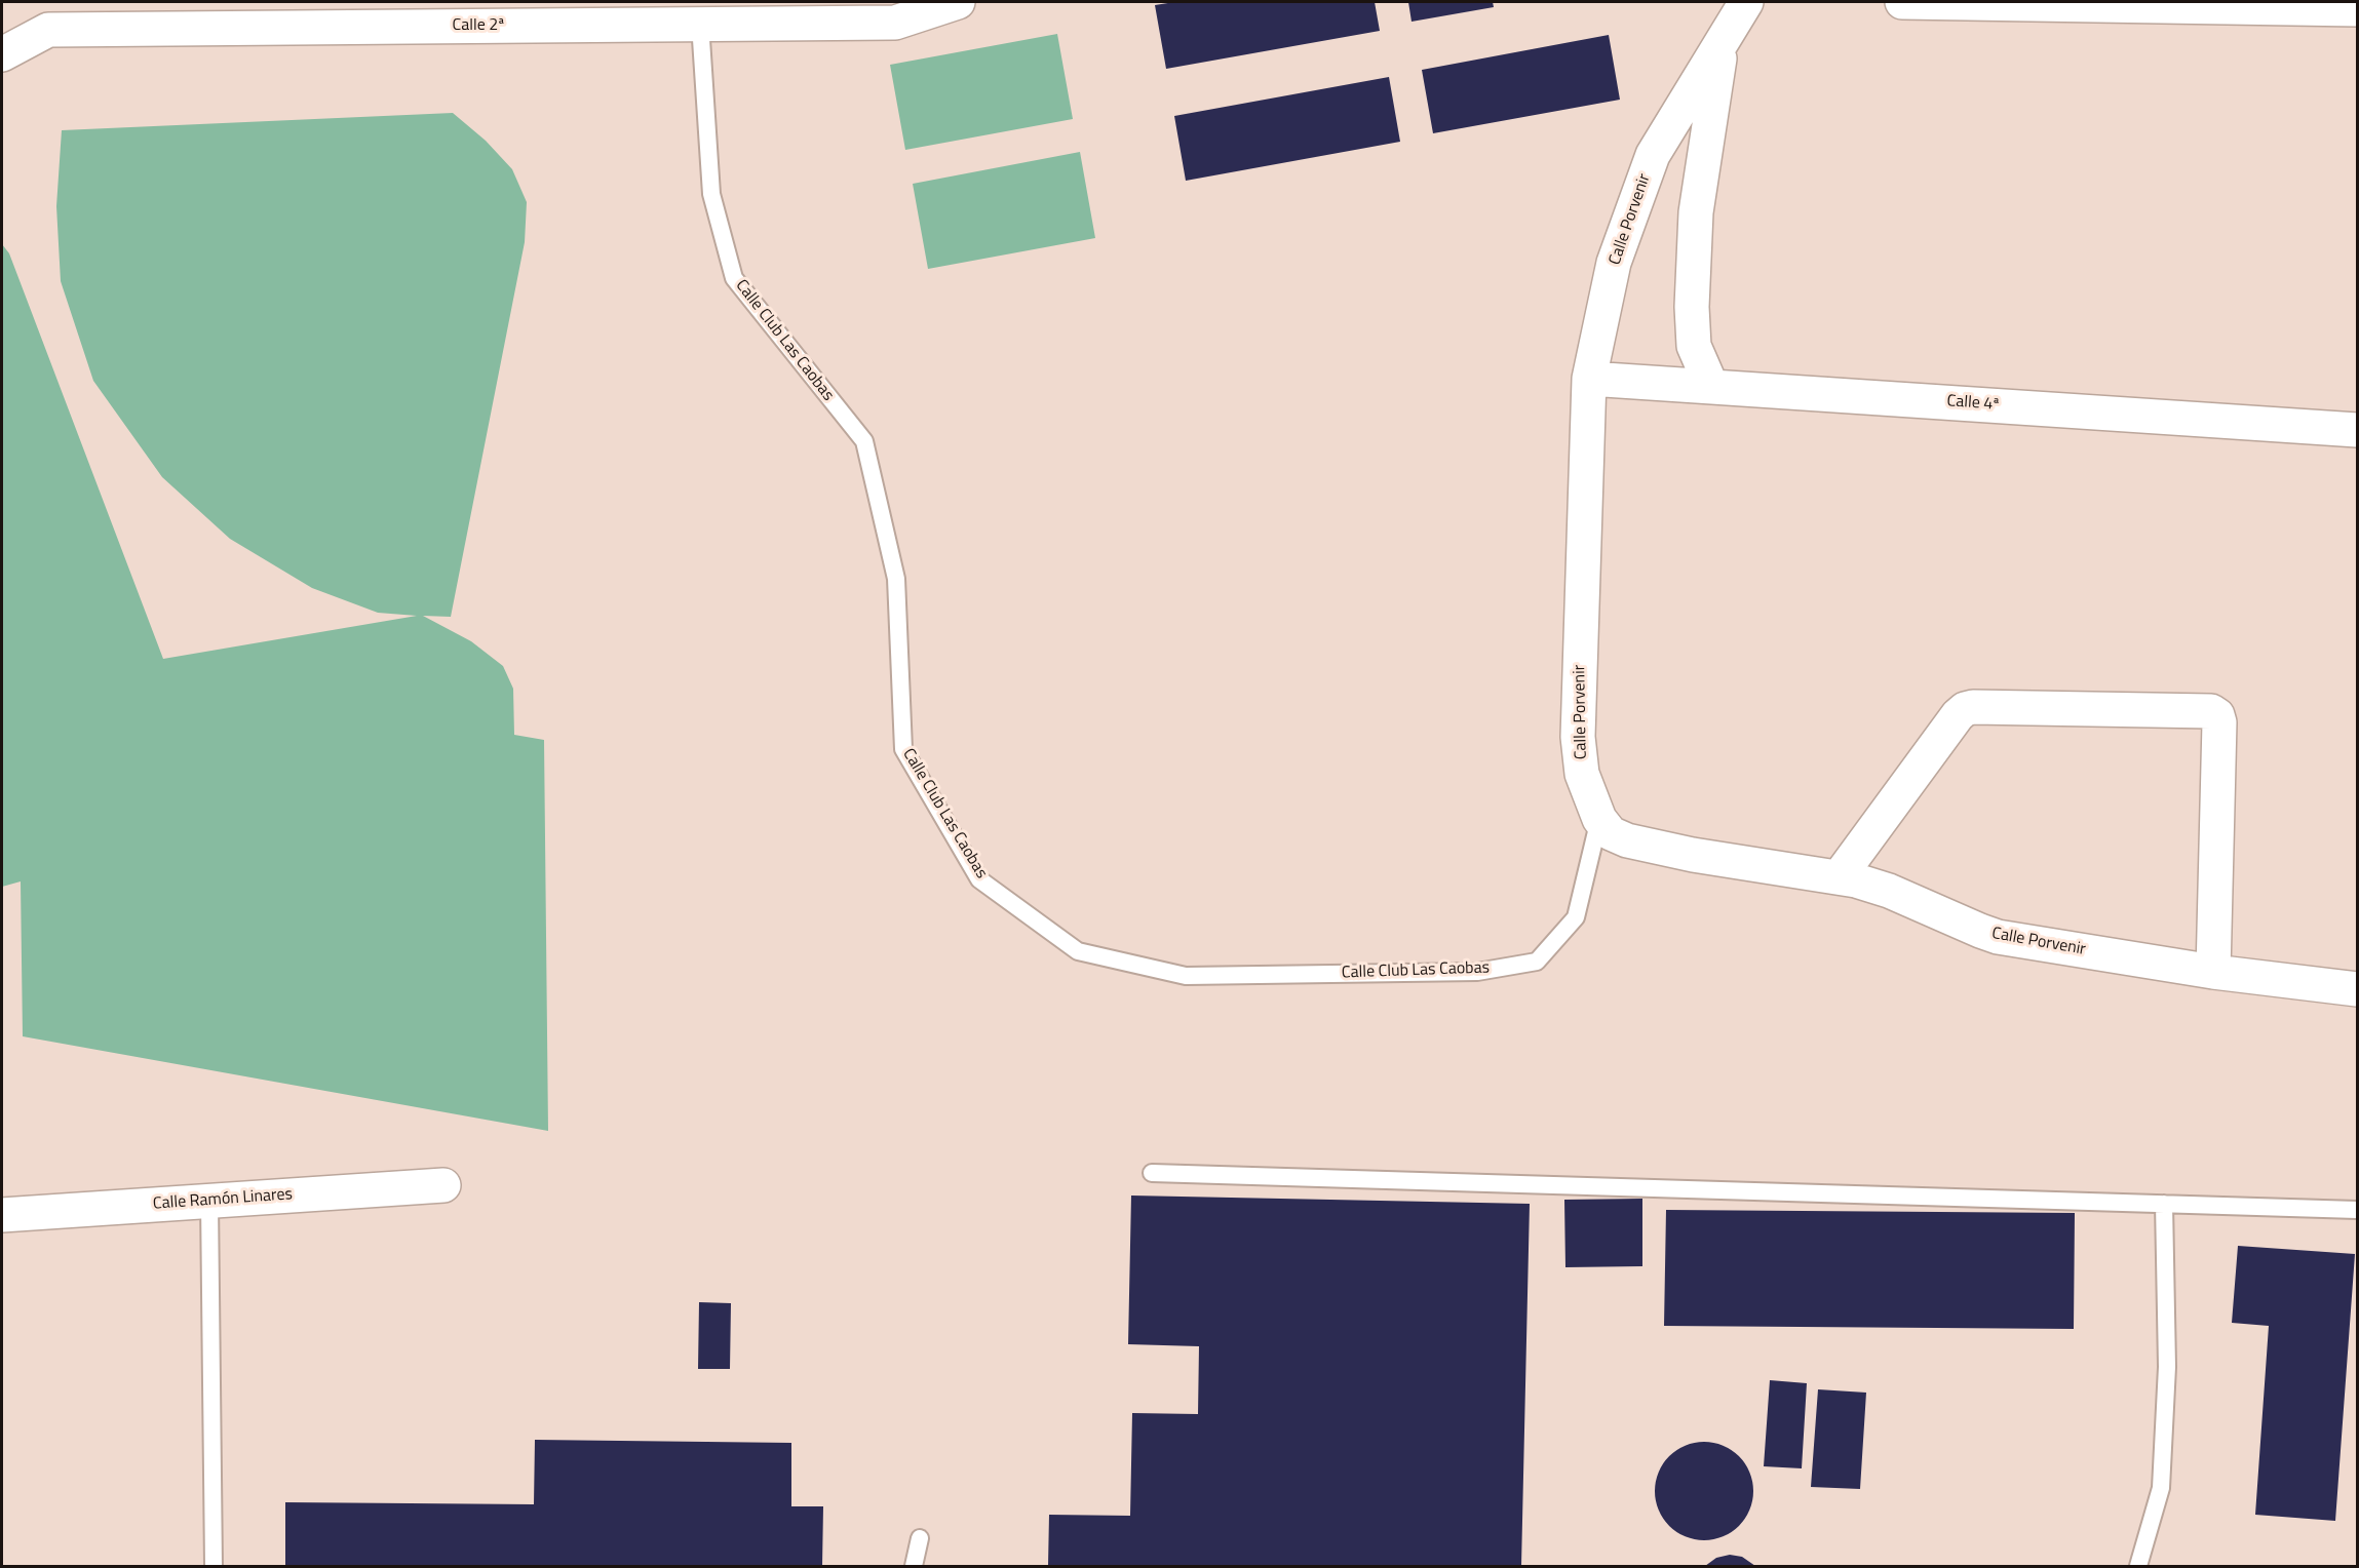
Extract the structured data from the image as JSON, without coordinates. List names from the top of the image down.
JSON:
{
  "streets": {
    "street": [
      "Calle 2ª",
      "Calle Porvenir",
      "Calle 4ª",
      "Calle Ramón Linares"
    ],
    "lane": ["Calle Club Las Caobas"]
  },
  "crossings": [
    ["Calle 2ª", "Calle Club Las Caobas"],
    ["Calle Porvenir", "Calle Club Las Caobas"],
    ["Calle Porvenir", "Calle 4ª"]
  ]
}
